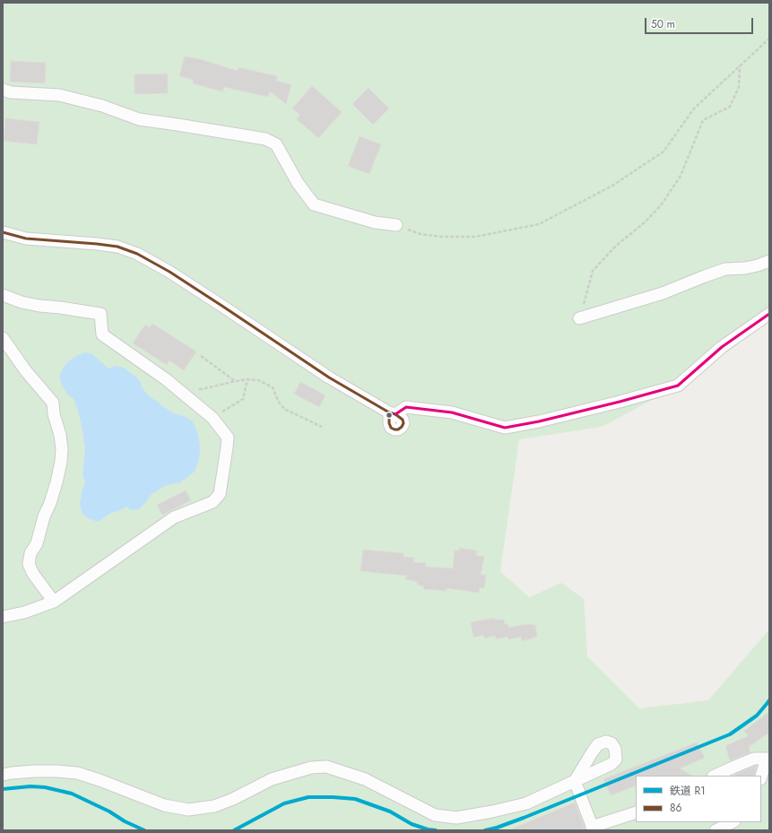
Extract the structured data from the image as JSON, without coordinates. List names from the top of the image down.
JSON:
{
  "lines": ["transit line 86", "rail line R1"],
  "legend": ["鉄道 R1", "86"],
  "scale_bar": "50 m"
}
